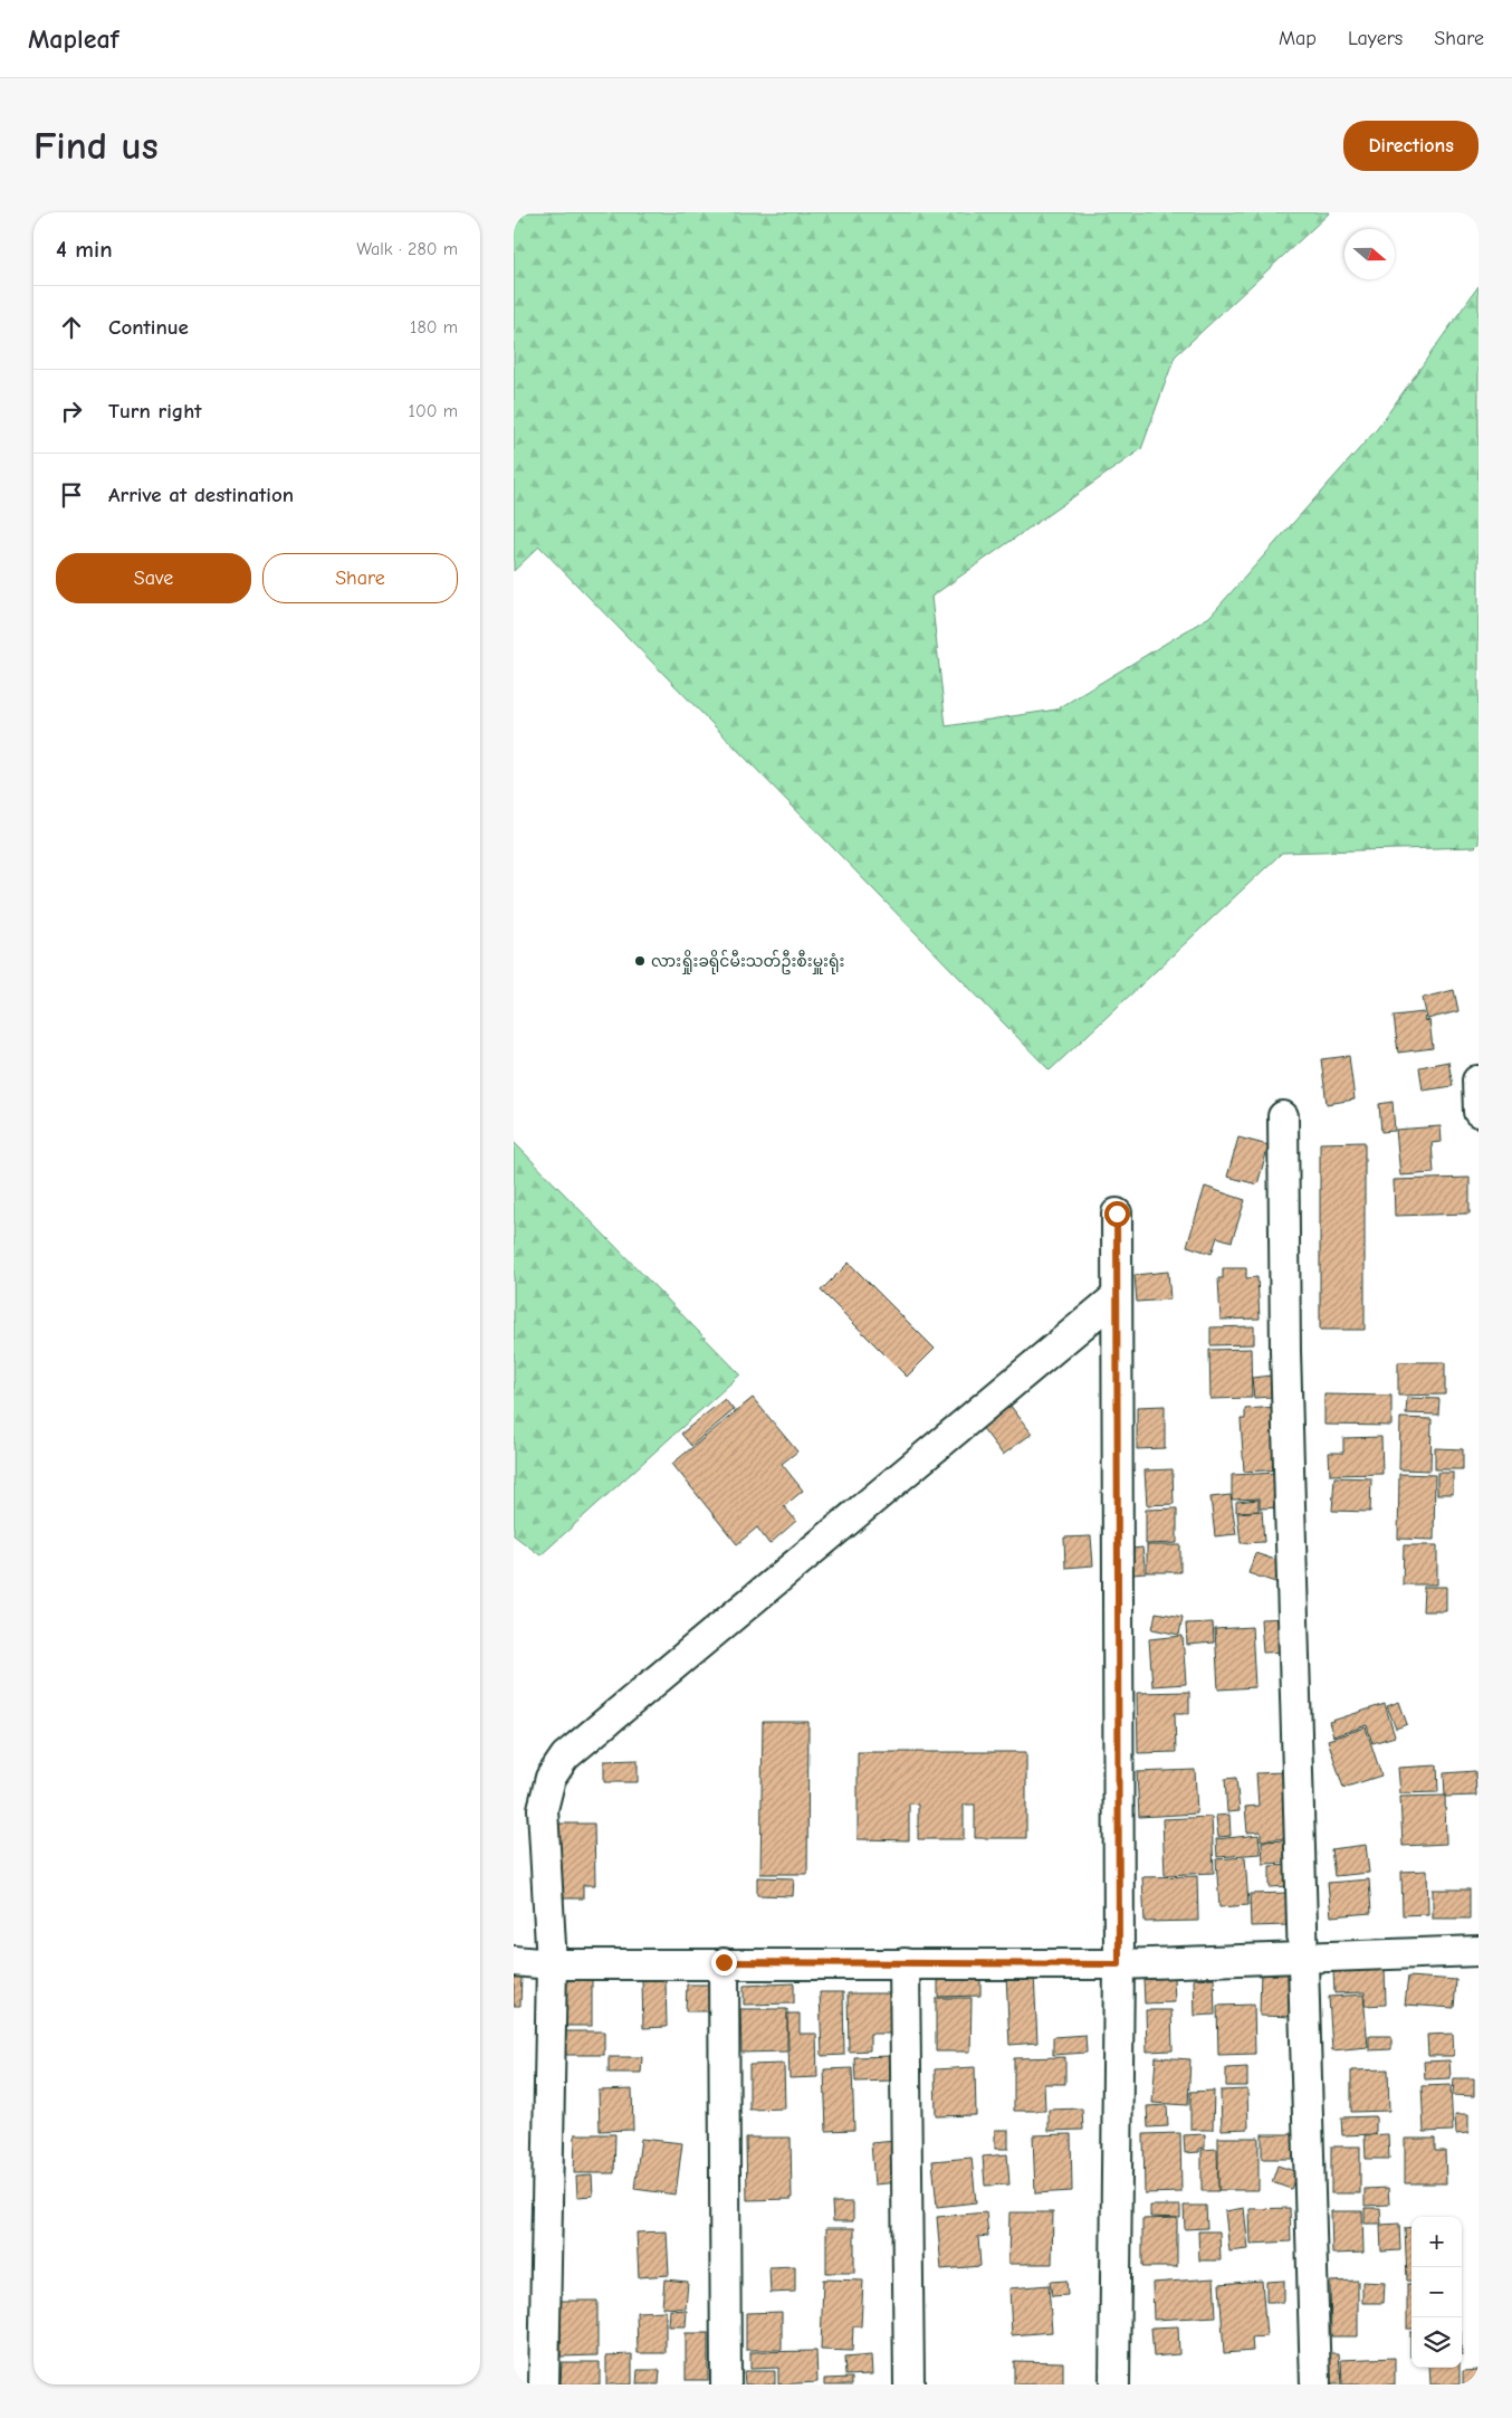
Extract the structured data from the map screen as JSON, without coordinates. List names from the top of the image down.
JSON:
{
  "places": ["လားရှိုးခရိုင်မီးသတ်ဦးစီးမှူးရုံး"],
  "north": "right",
  "page": {
    "header": "Mapleaf",
    "nav": ["Map", "Layers", "Share"],
    "buttons": [
      "Directions",
      ["Save", "Share"]
    ],
    "title": "Find us",
    "heading": ["4 min", "Walk · 280 m"],
    "list": [
      ["Continue", "180 m"],
      ["Turn right", "100 m"],
      "Arrive at destination"
    ],
    "map_buttons": ["+", "−"]
  }
}
